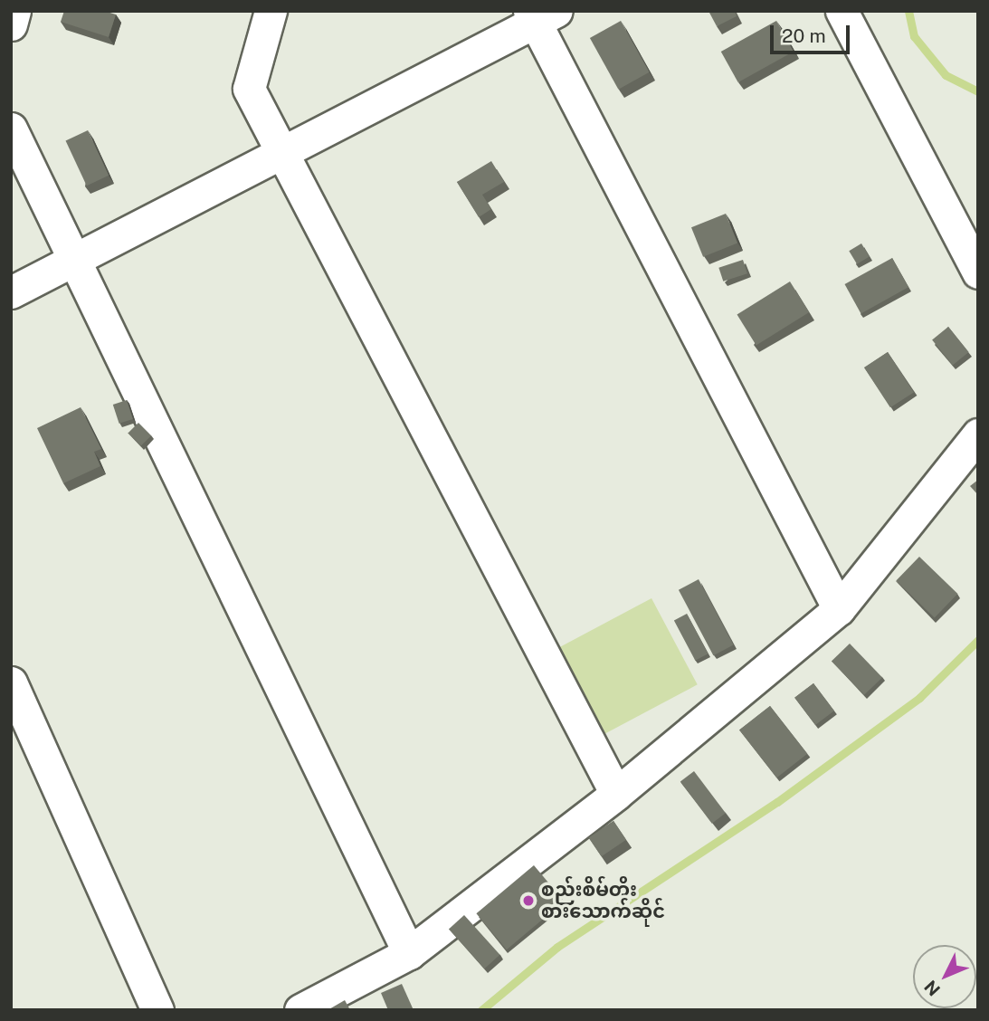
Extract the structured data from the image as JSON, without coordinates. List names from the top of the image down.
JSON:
{
  "places": ["စည်းစိမ်တိုး စားသောက်ဆိုင်"],
  "scale_bar": "20 m",
  "north": "bottom left"
}
